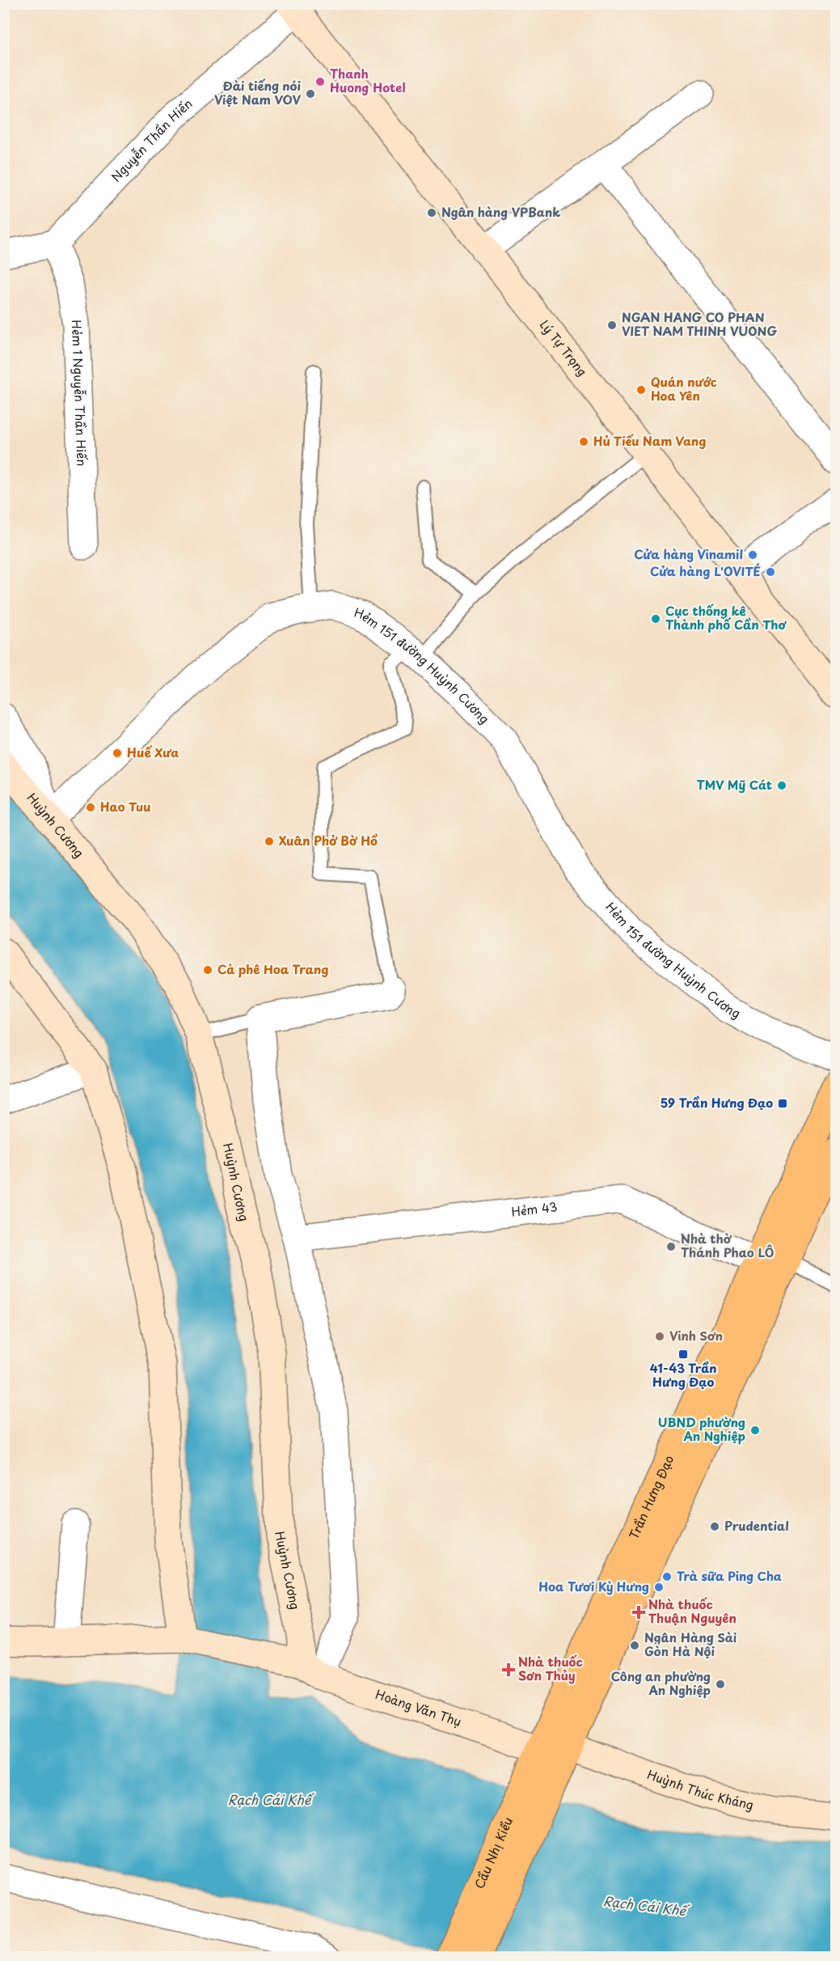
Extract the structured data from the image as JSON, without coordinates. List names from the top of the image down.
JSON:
{
  "streets": {
    "highway": ["Trần Hưng Đạo", "Cầu Nhị Kiều"],
    "street": [
      "Nguyễn Thần Hiến",
      "Lý Tự Trọng",
      "Hẻm 1 Nguyễn Thần Hiến",
      "Hẻm 151 đường Huỳnh Cương",
      "Huỳnh Cương",
      "Hẻm 43",
      "Hoàng Văn Thụ",
      "Huỳnh Thúc Kháng"
    ]
  },
  "crossings": [
    ["Nguyễn Thần Hiến", "Lý Tự Trọng"],
    ["Nguyễn Thần Hiến", "Hẻm 1 Nguyễn Thần Hiến"],
    ["Hẻm 151 đường Huỳnh Cương", "Huỳnh Cương"],
    ["Huỳnh Cương", "Hoàng Văn Thụ"],
    ["Hẻm 43", "Trần Hưng Đạo"],
    ["Trần Hưng Đạo", "Hoàng Văn Thụ"],
    ["Trần Hưng Đạo", "Cầu Nhị Kiều"],
    ["Hoàng Văn Thụ", "Cầu Nhị Kiều"]
  ],
  "water": ["Rạch Cái Khế"],
  "places": {
    "other": [
      "Thanh Huong Hotel",
      "Đài tiếng nói Việt Nam VOV",
      "Ngân hàng VPBank",
      "NGAN HANG CO PHAN VIET NAM THINH VUONG",
      "Quán nước Hoa Yên",
      "Hủ Tiếu Nam Vang",
      "Cửa hàng Vinamil",
      "Cửa hàng L'OVITÉ",
      "Cục thống kê Thành phố Cần Thơ",
      "Huế Xưa",
      "TMV Mỹ Cát",
      "Hao Tuu",
      "Xuân Phở Bờ Hồ",
      "Cà phê Hoa Trang",
      "Nhà thờ Thánh Phao LÔ",
      "Vinh Sơn",
      "UBND phường An Nghiệp",
      "Prudential",
      "Trà sữa Ping Cha",
      "Hoa Tươi Kỳ Hưng",
      "Ngân Hàng Sài Gòn Hà Nội",
      "Công an phường An Nghiệp"
    ],
    "transit": ["59 Trần Hưng Đạo", "41-43 Trần Hưng Đạo"],
    "health": ["Nhà thuốc Thuận Nguyên", "Nhà thuốc Sơn Thủy"]
  }
}
